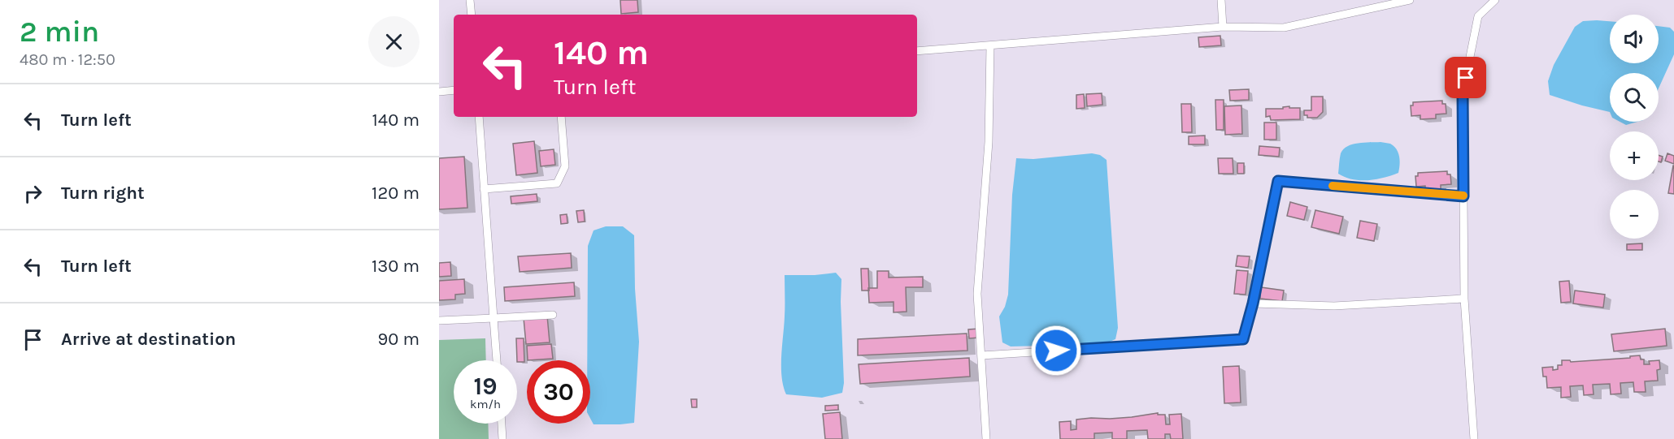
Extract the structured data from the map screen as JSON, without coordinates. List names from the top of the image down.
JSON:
{
  "page": {
    "heading": ["2 min", "480 m · 12:50"],
    "map_buttons": ["+", "−"],
    "turn": ["140 m", "Turn left"],
    "list": [
      {
        "name": "Turn left",
        "value": "140 m"
      },
      {
        "name": "Turn right",
        "value": "120 m"
      },
      {
        "name": "Turn left",
        "value": "130 m"
      },
      {
        "name": "Arrive at destination",
        "value": "90 m"
      }
    ],
    "speed": "19 km/h",
    "limit": "30"
  }
}
